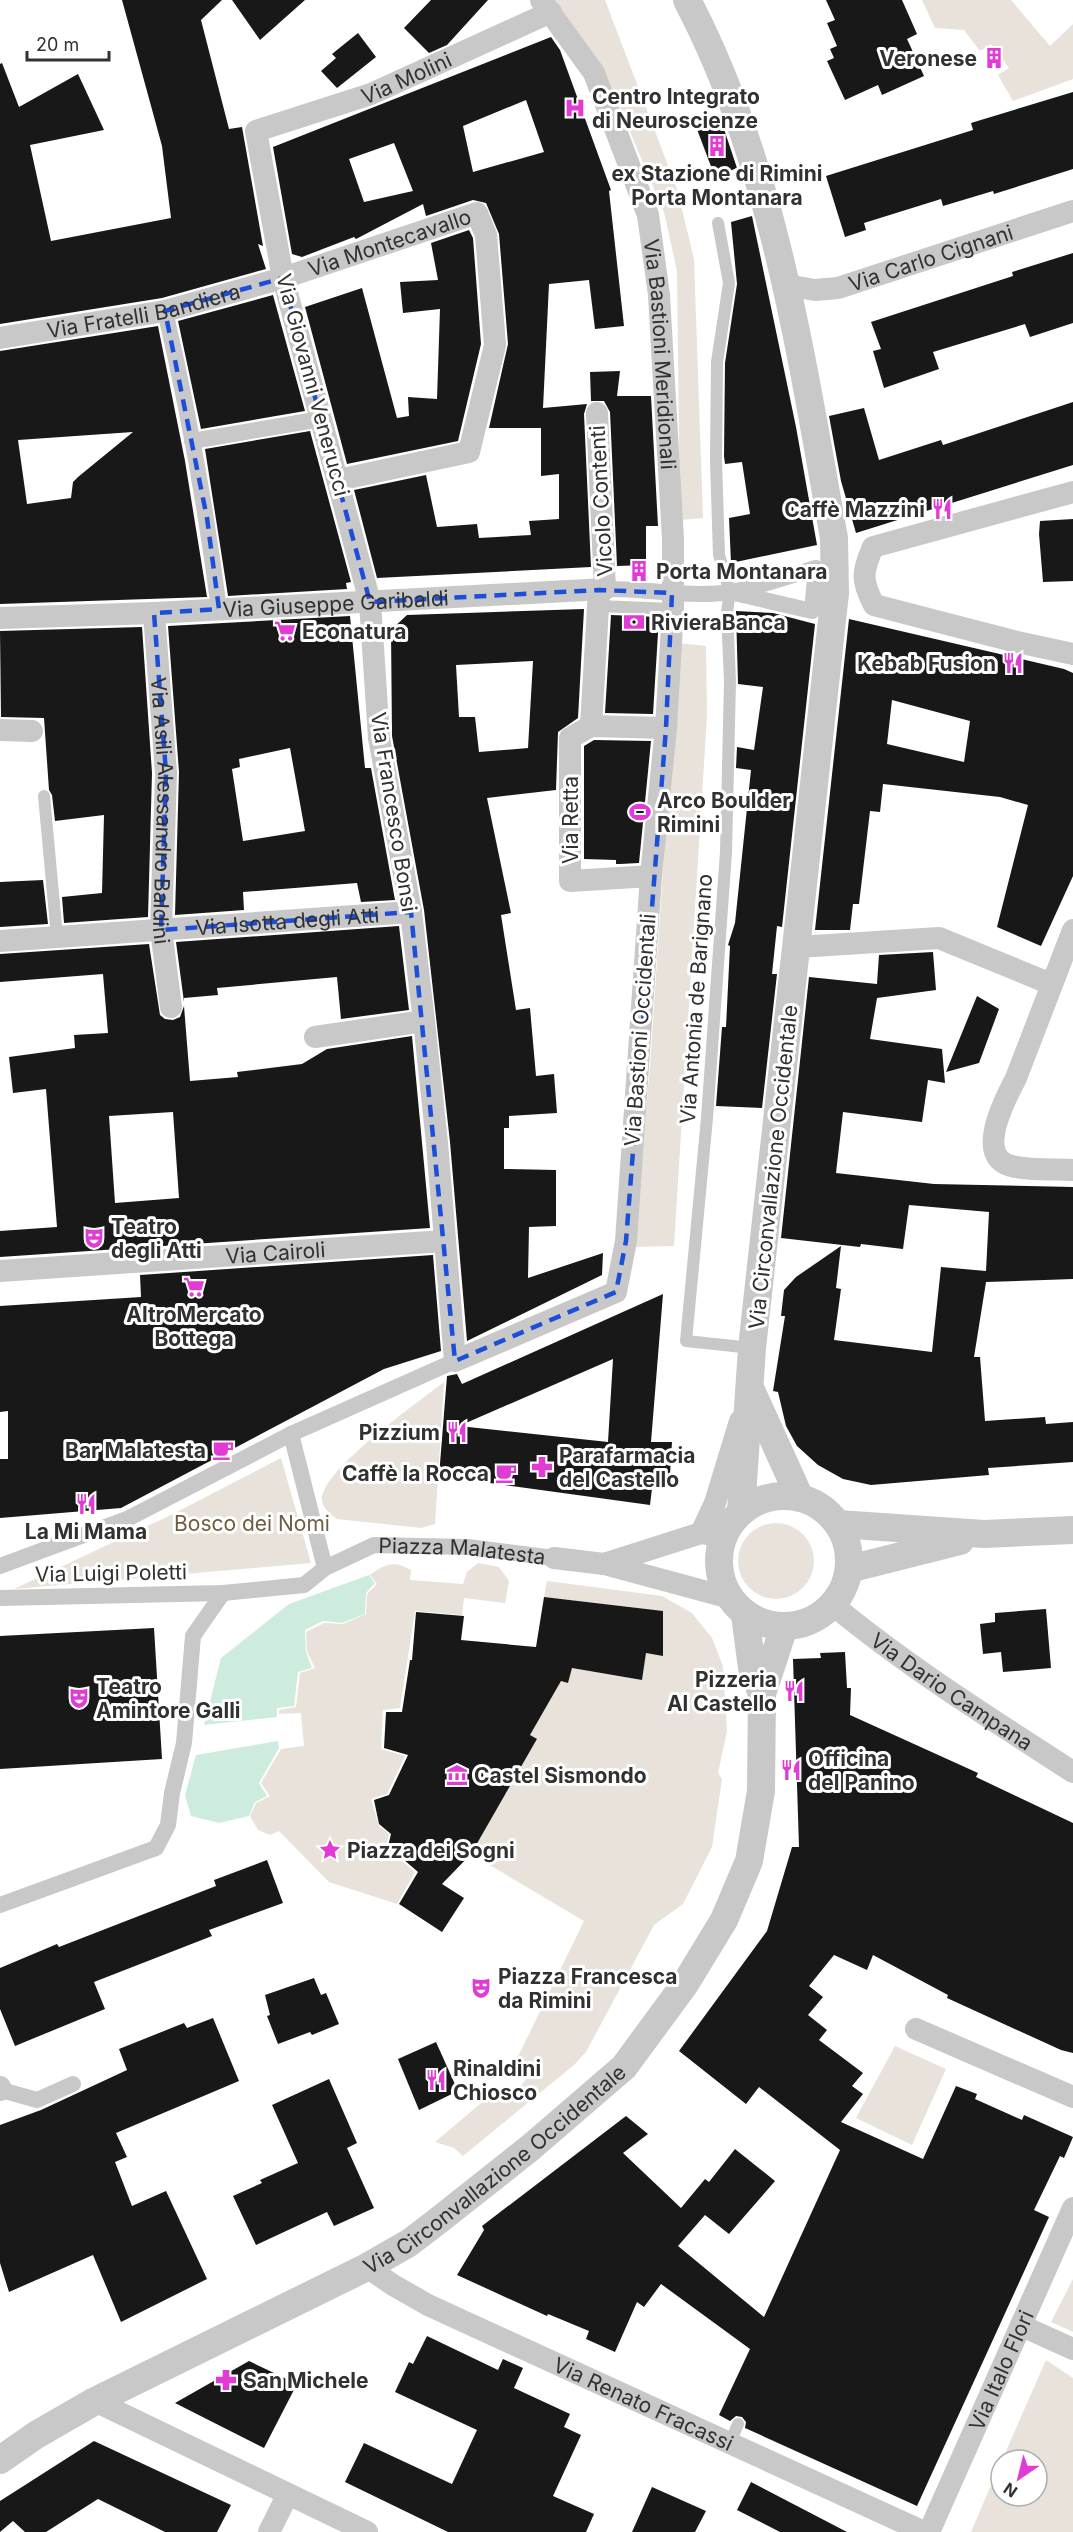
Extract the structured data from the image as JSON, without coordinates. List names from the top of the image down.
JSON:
{
  "streets": {
    "street": [
      "Via Molini",
      "Via Montecavallo",
      "Via Carlo Cignani",
      "Via Fratelli Bandiera",
      "Via Bastioni Meridionali",
      "Via Giovanni Venerucci",
      "Vicolo Contenti",
      "Via Giuseppe Garibaldi",
      "Via Asili Alessandro Baldini",
      "Via Francesco Bonsi",
      "Via Retta",
      "Via Isotta degli Atti",
      "Via Bastioni Occidentali",
      "Via Circonvallazione Occidentale",
      "Via Cairoli",
      "Piazza Malatesta",
      "Via Luigi Poletti",
      "Via Dario Campana",
      "Via Italo Flori",
      "Via Renato Fracassi"
    ],
    "lane": ["Via Antonia de Barignano"]
  },
  "crossings": [
    ["Via Molini", "Via Bastioni Meridionali"],
    ["Via Molini", "Via Giovanni Venerucci"],
    ["Via Montecavallo", "Via Fratelli Bandiera"],
    ["Via Montecavallo", "Via Giovanni Venerucci"],
    ["Via Carlo Cignani", "Via Circonvallazione Occidentale"],
    ["Via Fratelli Bandiera", "Via Giovanni Venerucci"],
    ["Via Bastioni Meridionali", "Via Giuseppe Garibaldi"],
    ["Via Bastioni Meridionali", "Via Bastioni Occidentali"],
    ["Via Giovanni Venerucci", "Via Giuseppe Garibaldi"],
    ["Via Giovanni Venerucci", "Via Francesco Bonsi"],
    ["Vicolo Contenti", "Via Giuseppe Garibaldi"],
    ["Via Giuseppe Garibaldi", "Via Asili Alessandro Baldini"],
    ["Via Giuseppe Garibaldi", "Via Francesco Bonsi"],
    ["Via Giuseppe Garibaldi", "Via Antonia de Barignano"],
    ["Via Giuseppe Garibaldi", "Via Bastioni Occidentali"],
    ["Via Asili Alessandro Baldini", "Via Isotta degli Atti"],
    ["Via Francesco Bonsi", "Via Isotta degli Atti"],
    ["Via Francesco Bonsi", "Via Bastioni Occidentali"],
    ["Via Francesco Bonsi", "Via Cairoli"],
    ["Via Retta", "Via Bastioni Occidentali"],
    ["Via Antonia de Barignano", "Via Circonvallazione Occidentale"],
    ["Via Circonvallazione Occidentale", "Piazza Malatesta"],
    ["Via Circonvallazione Occidentale", "Via Dario Campana"],
    ["Via Circonvallazione Occidentale", "Via Renato Fracassi"],
    ["Piazza Malatesta", "Via Luigi Poletti"],
    ["Piazza Malatesta", "Via Dario Campana"]
  ],
  "parks": ["Bosco dei Nomi"],
  "places": {
    "building": ["Veronese", "ex Stazione di Rimini Porta Montanara", "Porta Montanara"],
    "hospital": ["Centro Integrato di Neuroscienze"],
    "restaurant": [
      "Caffè Mazzini",
      "Kebab Fusion",
      "Pizzium",
      "La Mi Mama",
      "Pizzeria Al Castello",
      "Officina del Panino",
      "Rinaldini Chiosco"
    ],
    "bank": ["RivieraBanca"],
    "supermarket": ["Econatura", "AltroMercato Bottega"],
    "sports": ["Arco Boulder Rimini"],
    "theatre": ["Teatro degli Atti", "Teatro Amintore Galli", "Piazza Francesca da Rimini"],
    "cafe": ["Bar Malatesta", "Caffè la Rocca"],
    "pharmacy": ["Parafarmacia del Castello", "San Michele"],
    "museum": ["Castel Sismondo"],
    "place": ["Piazza dei Sogni"]
  },
  "scale_bar": "20 m",
  "north": "bottom left"
}
